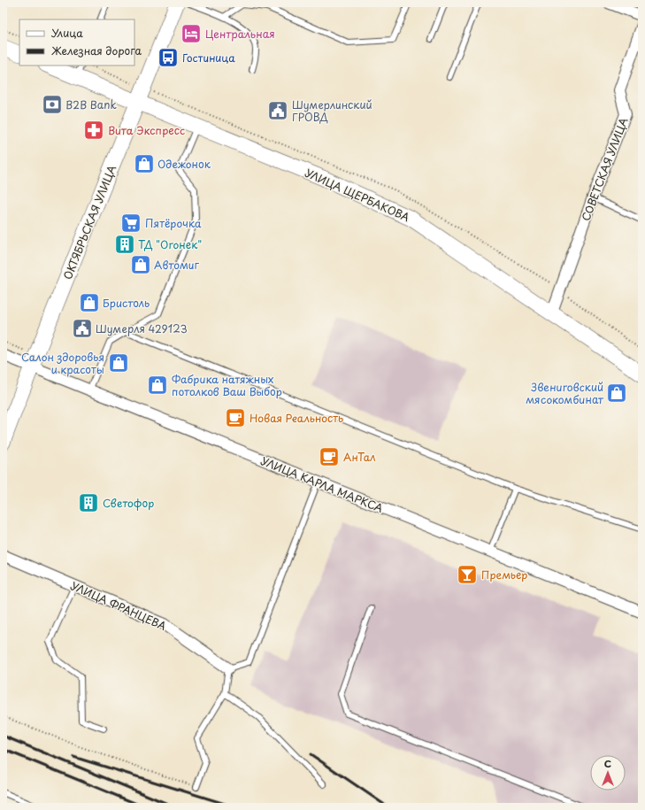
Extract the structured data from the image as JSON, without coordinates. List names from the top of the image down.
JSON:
{
  "streets": {
    "main road": ["УЛИЦА ЩЕРБАКОВА", "ОКТЯБРЬСКАЯ УЛИЦА"],
    "street": ["СОВЕТСКАЯ УЛИЦА", "УЛИЦА КАРЛА МАРКСА", "УЛИЦА ФРАНЦЕВА"]
  },
  "crossings": [
    ["СОВЕТСКАЯ УЛИЦА", "УЛИЦА ЩЕРБАКОВА"],
    ["УЛИЦА ЩЕРБАКОВА", "ОКТЯБРЬСКАЯ УЛИЦА"],
    ["ОКТЯБРЬСКАЯ УЛИЦА", "УЛИЦА КАРЛА МАРКСА"]
  ],
  "places": {
    "hotel": ["Центральная"],
    "bus stop": ["Гостиница"],
    "bank": ["B2B Bank"],
    "public building": ["Шумерлинский ГРОВД", "Шумерля 429123"],
    "pharmacy": ["Вита Экспресс"],
    "shop": [
      "Одежонок",
      "Автомиг",
      "Бристоль",
      "Салон здоровья и красоты",
      "Фабрика натяжных потолков Ваш Выбор",
      "Звениговский мясокомбинат"
    ],
    "supermarket": ["Пятёрочка"],
    "building": ["ТД \"Огонек\"", "Светофор"],
    "cafe": ["Новая Реальность", "АнТал"],
    "bar": ["Премьер"]
  },
  "legend": ["Улица", "Железная дорога"],
  "north": "top"
}
